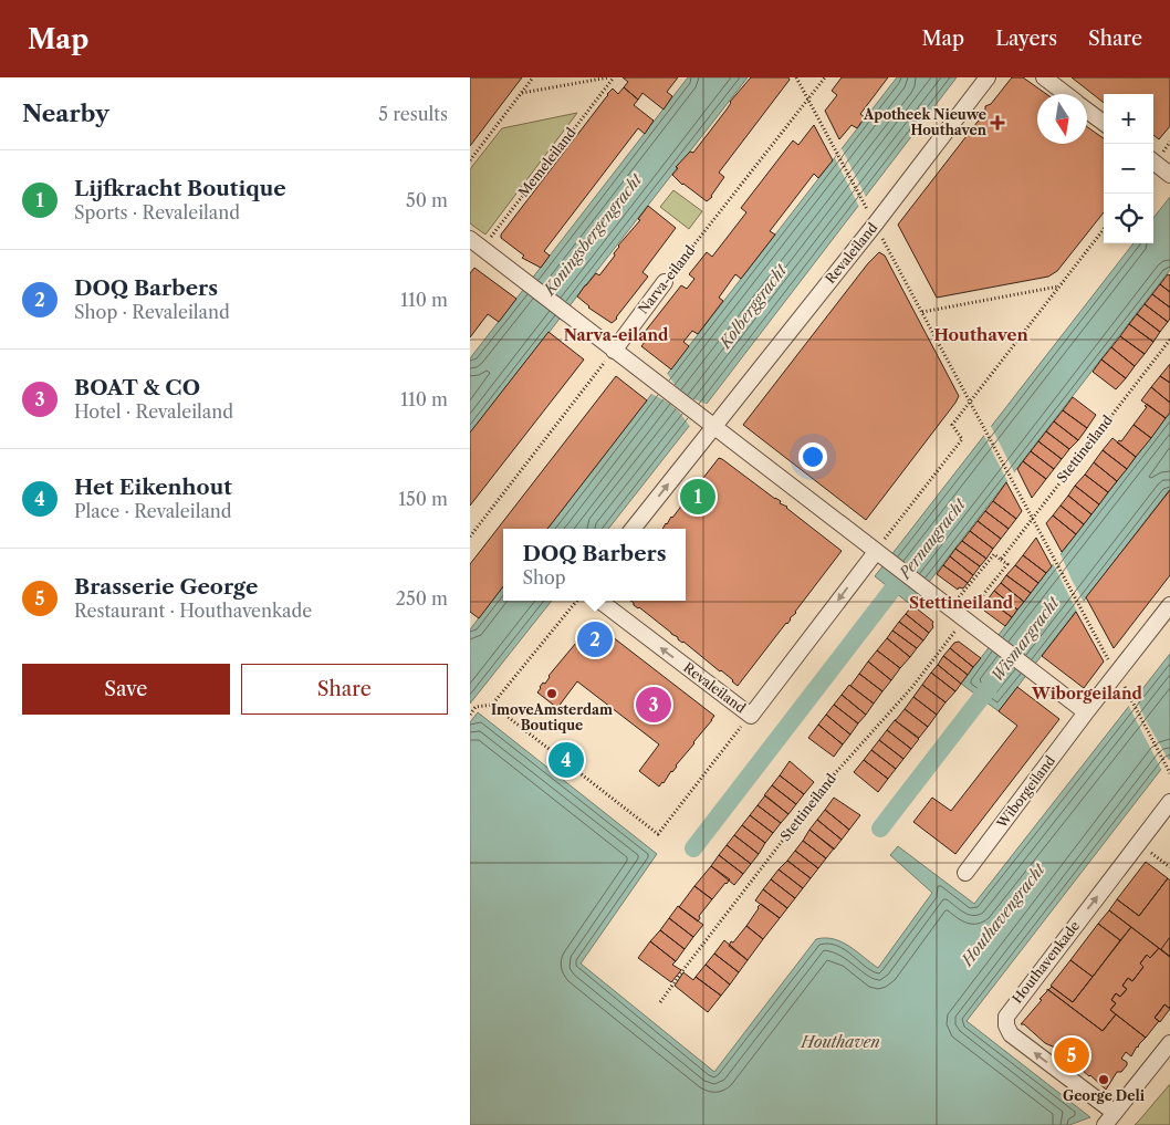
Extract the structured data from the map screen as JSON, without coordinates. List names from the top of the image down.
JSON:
{
  "streets": {
    "street": [
      "Revaleiland",
      "Narva-eiland",
      "Wiborgeiland",
      "Houthavenkade"
    ],
    "path": ["Memeleiland", "Stettineiland"]
  },
  "districts": [
    "Narva-eiland",
    "Houthaven",
    "Stettineiland",
    "Wiborgeiland"
  ],
  "water": [
    "Koningsbergengracht",
    "Kolberggracht",
    "Pernaugracht",
    "Wismargracht",
    "Houthavengracht",
    "Houthaven"
  ],
  "places": {
    "health": ["Apotheek Nieuwe Houthaven"],
    "other": ["ImoveAmsterdam Boutique", "George Deli"]
  },
  "north": "bottom",
  "page": {
    "header": "Map",
    "nav": ["Map", "Layers", "Share"],
    "heading": ["Nearby", "5 results"],
    "map_buttons": ["+", "−"],
    "list": [
      {
        "mark": "1",
        "name": "Lijfkracht Boutique",
        "note": "Sports · Revaleiland",
        "value": "50 m"
      },
      {
        "mark": "2",
        "name": "DOQ Barbers",
        "note": "Shop · Revaleiland",
        "value": "110 m"
      },
      {
        "mark": "3",
        "name": "BOAT & CO",
        "note": "Hotel · Revaleiland",
        "value": "110 m"
      },
      {
        "mark": "4",
        "name": "Het Eikenhout",
        "note": "Place · Revaleiland",
        "value": "150 m"
      },
      {
        "mark": "5",
        "name": "Brasserie George",
        "note": "Restaurant · Houthavenkade",
        "value": "250 m"
      }
    ],
    "pins": [
      "1",
      "2",
      "3",
      "4",
      "5"
    ],
    "popup": ["DOQ Barbers", "Shop"],
    "buttons": ["Save", "Share"]
  }
}
